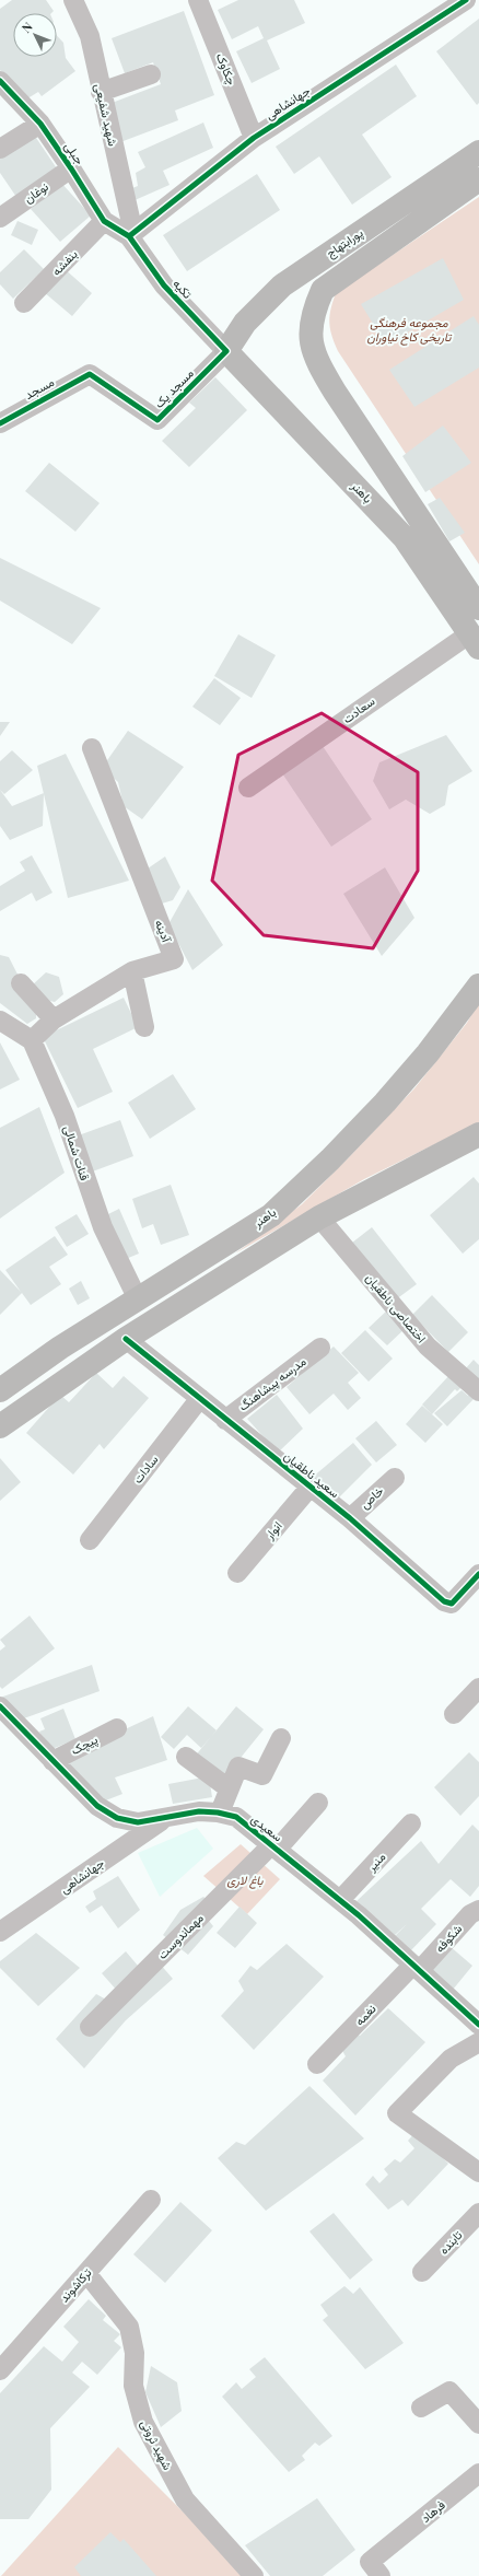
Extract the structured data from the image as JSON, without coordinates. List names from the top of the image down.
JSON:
{
  "streets": {
    "main road": ["پورابتهاج", "باهنر"],
    "street": [
      "چکاوک",
      "جهانشاهی",
      "شهید شفیعی",
      "جبلی",
      "نوغان",
      "بنفشه",
      "تکیه",
      "مسجد",
      "مسجد یک",
      "سعادت",
      "آدینه",
      "قنات شمالى",
      "اختصاصی ناطقیان",
      "مدرسه پیشاهنگ",
      "سادات",
      "سعید ناطقیان",
      "خاص",
      "انوار",
      "پیچک",
      "سعیدی",
      "منیر",
      "مهماندوست",
      "شکوفه",
      "نغمه",
      "تابنده",
      "ترکاشوند",
      "شهید ثروتی",
      "فرهاد"
    ]
  },
  "crossings": [
    ["چکاوک", "جهانشاهی"],
    ["جهانشاهی", "شهید شفیعی"],
    ["جهانشاهی", "جبلی"],
    ["جهانشاهی", "تکیه"],
    ["جهانشاهی", "سعیدی"],
    ["شهید شفیعی", "جبلی"],
    ["شهید شفیعی", "تکیه"],
    ["جبلی", "نوغان"],
    ["جبلی", "بنفشه"],
    ["جبلی", "تکیه"],
    ["پورابتهاج", "تکیه"],
    ["پورابتهاج", "مسجد یک"],
    ["پورابتهاج", "باهنر"],
    ["تکیه", "مسجد یک"],
    ["تکیه", "باهنر"],
    ["مسجد", "مسجد یک"],
    ["مسجد یک", "باهنر"],
    ["باهنر", "سعادت"],
    ["باهنر", "قنات شمالى"],
    ["آدینه", "قنات شمالى"],
    ["مدرسه پیشاهنگ", "سعید ناطقیان"],
    ["سادات", "سعید ناطقیان"],
    ["سعید ناطقیان", "خاص"],
    ["سعید ناطقیان", "انوار"],
    ["پیچک", "سعیدی"],
    ["سعیدی", "منیر"],
    ["سعیدی", "مهماندوست"],
    ["سعیدی", "شکوفه"],
    ["سعیدی", "نغمه"],
    ["شکوفه", "نغمه"],
    ["ترکاشوند", "شهید ثروتی"]
  ],
  "parks": ["مجموعه فرهنگی تاریخی کاخ نیاوران", "باغ لاری"],
  "north": "top left"
}
